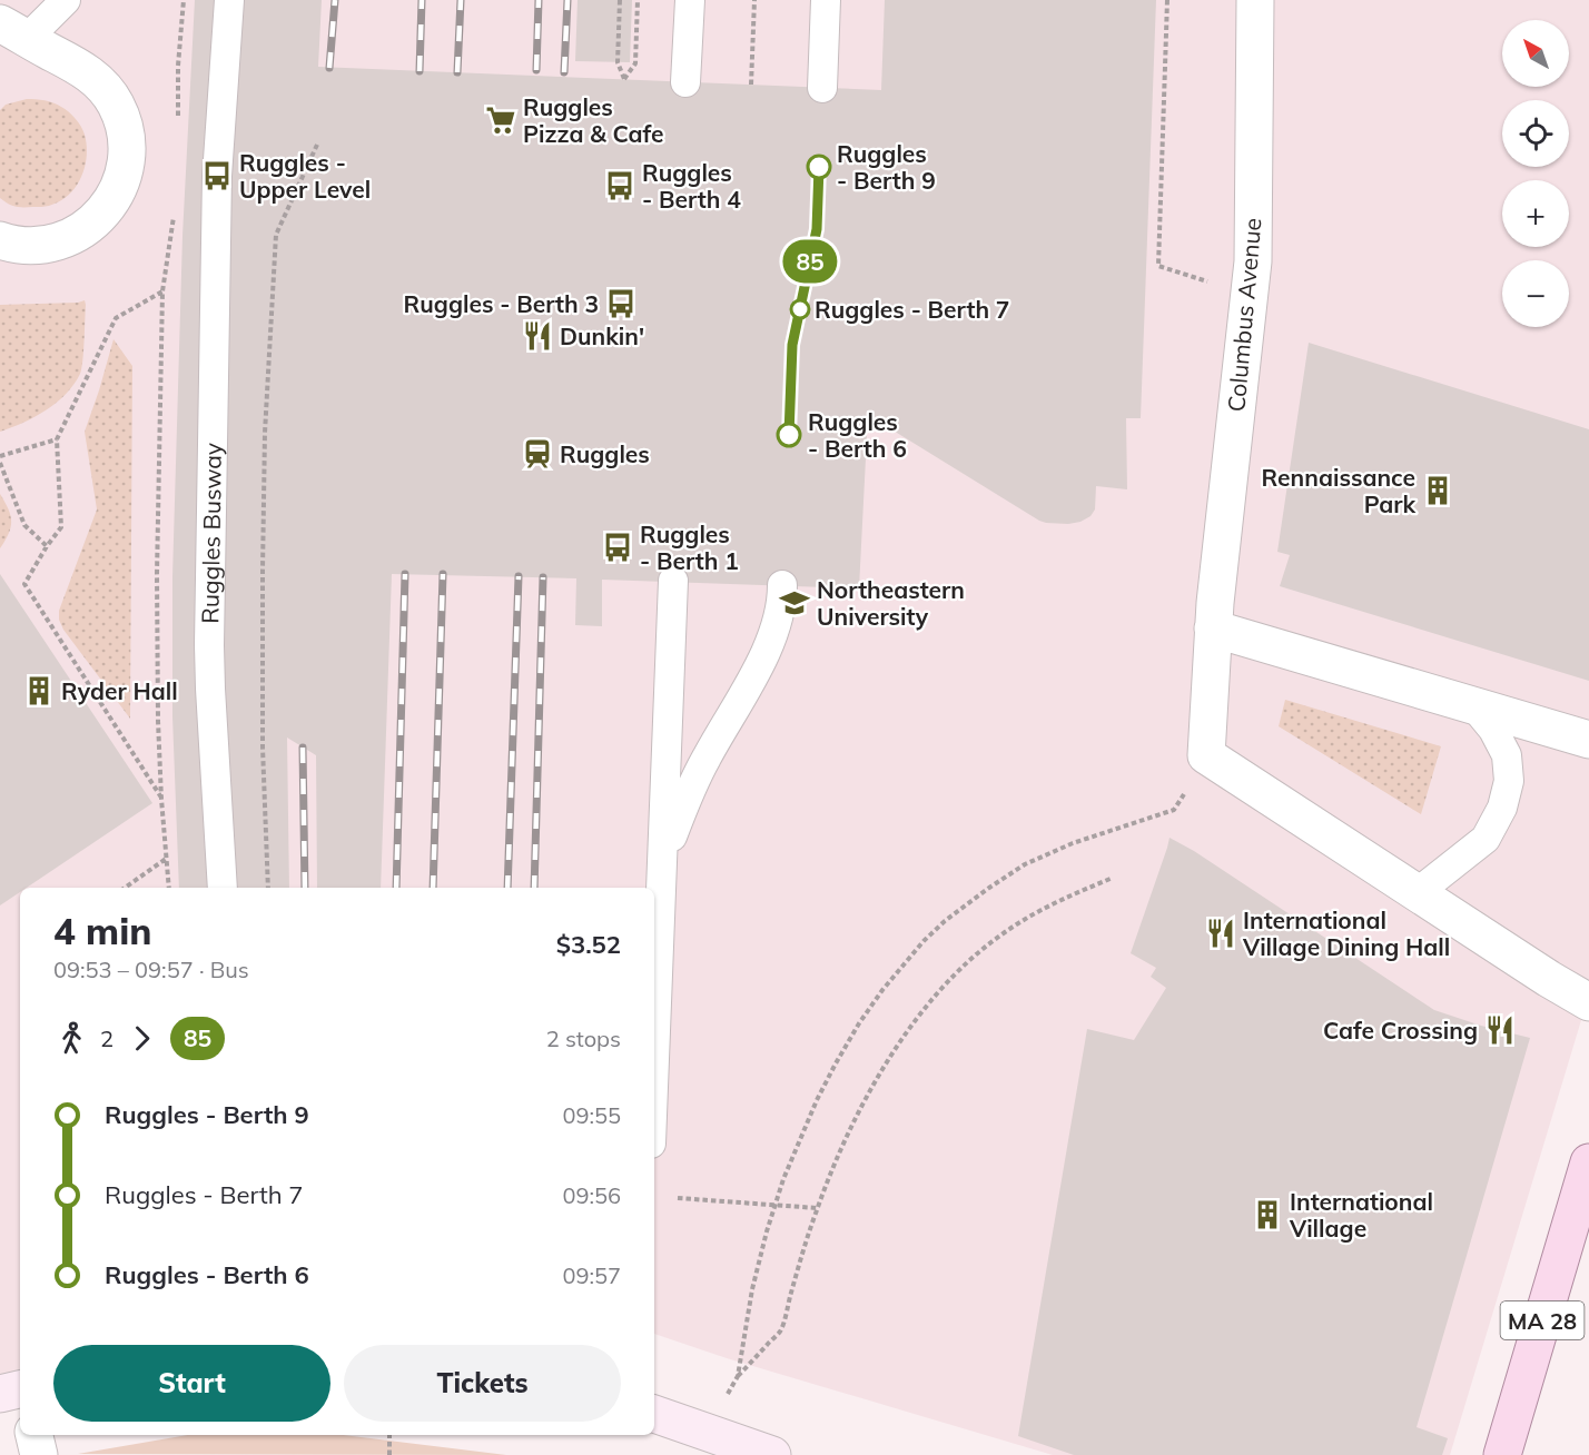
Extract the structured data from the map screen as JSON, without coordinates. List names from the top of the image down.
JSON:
{
  "streets": {
    "main road": ["MA 28"],
    "street": ["Columbus Avenue"],
    "lane": ["Ruggles Busway"]
  },
  "places": {
    "supermarket": ["Ruggles Pizza & Cafe"],
    "other": ["Ruggles - Berth 9", "Ruggles - Berth 7", "Ruggles - Berth 6"],
    "bus stop": [
      "Ruggles - Upper Level",
      "Ruggles - Berth 4",
      "Ruggles - Berth 3",
      "Ruggles - Berth 1"
    ],
    "restaurant": ["Dunkin'", "International Village Dining Hall", "Cafe Crossing"],
    "station": ["Ruggles"],
    "building": ["Rennaissance Park", "Ryder Hall", "International Village"],
    "school or university": ["Northeastern University"]
  },
  "lines": ["bus line 85"],
  "north": "top left",
  "page": {
    "on_map": "85",
    "map_buttons": ["+", "−"],
    "heading": ["4 min", "09:53 – 09:57 · Bus", "$3.52"],
    "legs": ["2", "85", "2 stops"],
    "list": [
      {
        "name": "Ruggles - Berth 9",
        "value": "09:55"
      },
      {
        "name": "Ruggles - Berth 7",
        "value": "09:56"
      },
      {
        "name": "Ruggles - Berth 6",
        "value": "09:57"
      }
    ],
    "buttons": ["Start", "Tickets"]
  }
}
